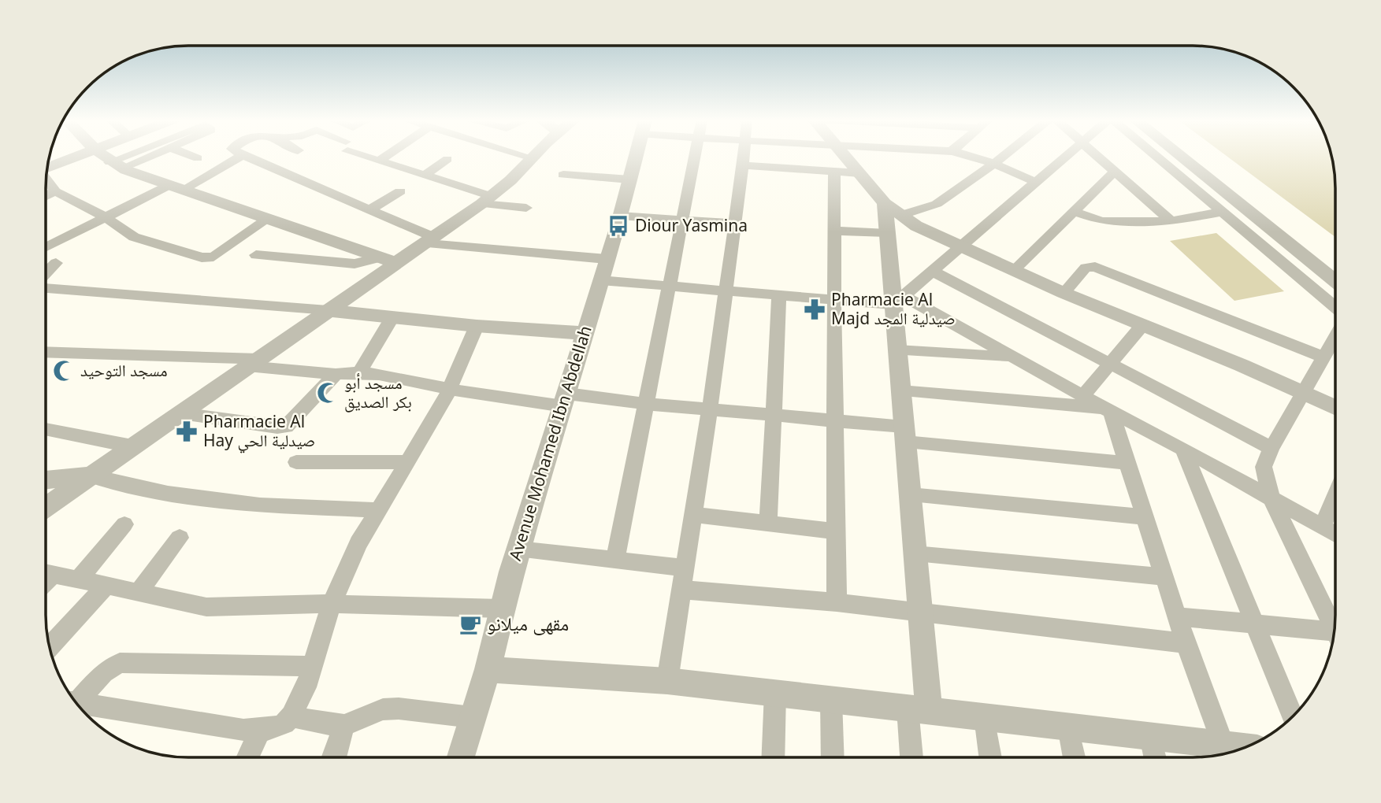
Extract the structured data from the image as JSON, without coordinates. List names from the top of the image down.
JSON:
{
  "streets": {
    "street": ["Avenue Mohamed Ibn Abdellah"]
  },
  "places": {
    "bus stop": ["Diour Yasmina"],
    "pharmacy": ["Pharmacie Al Majd صيدلية المجد", "Pharmacie Al Hay صيدلية الحي"],
    "mosque": ["مسجد التوحيد", "مسجد أبو بكر الصديق"],
    "cafe": ["مقهى ميلانو"]
  }
}
